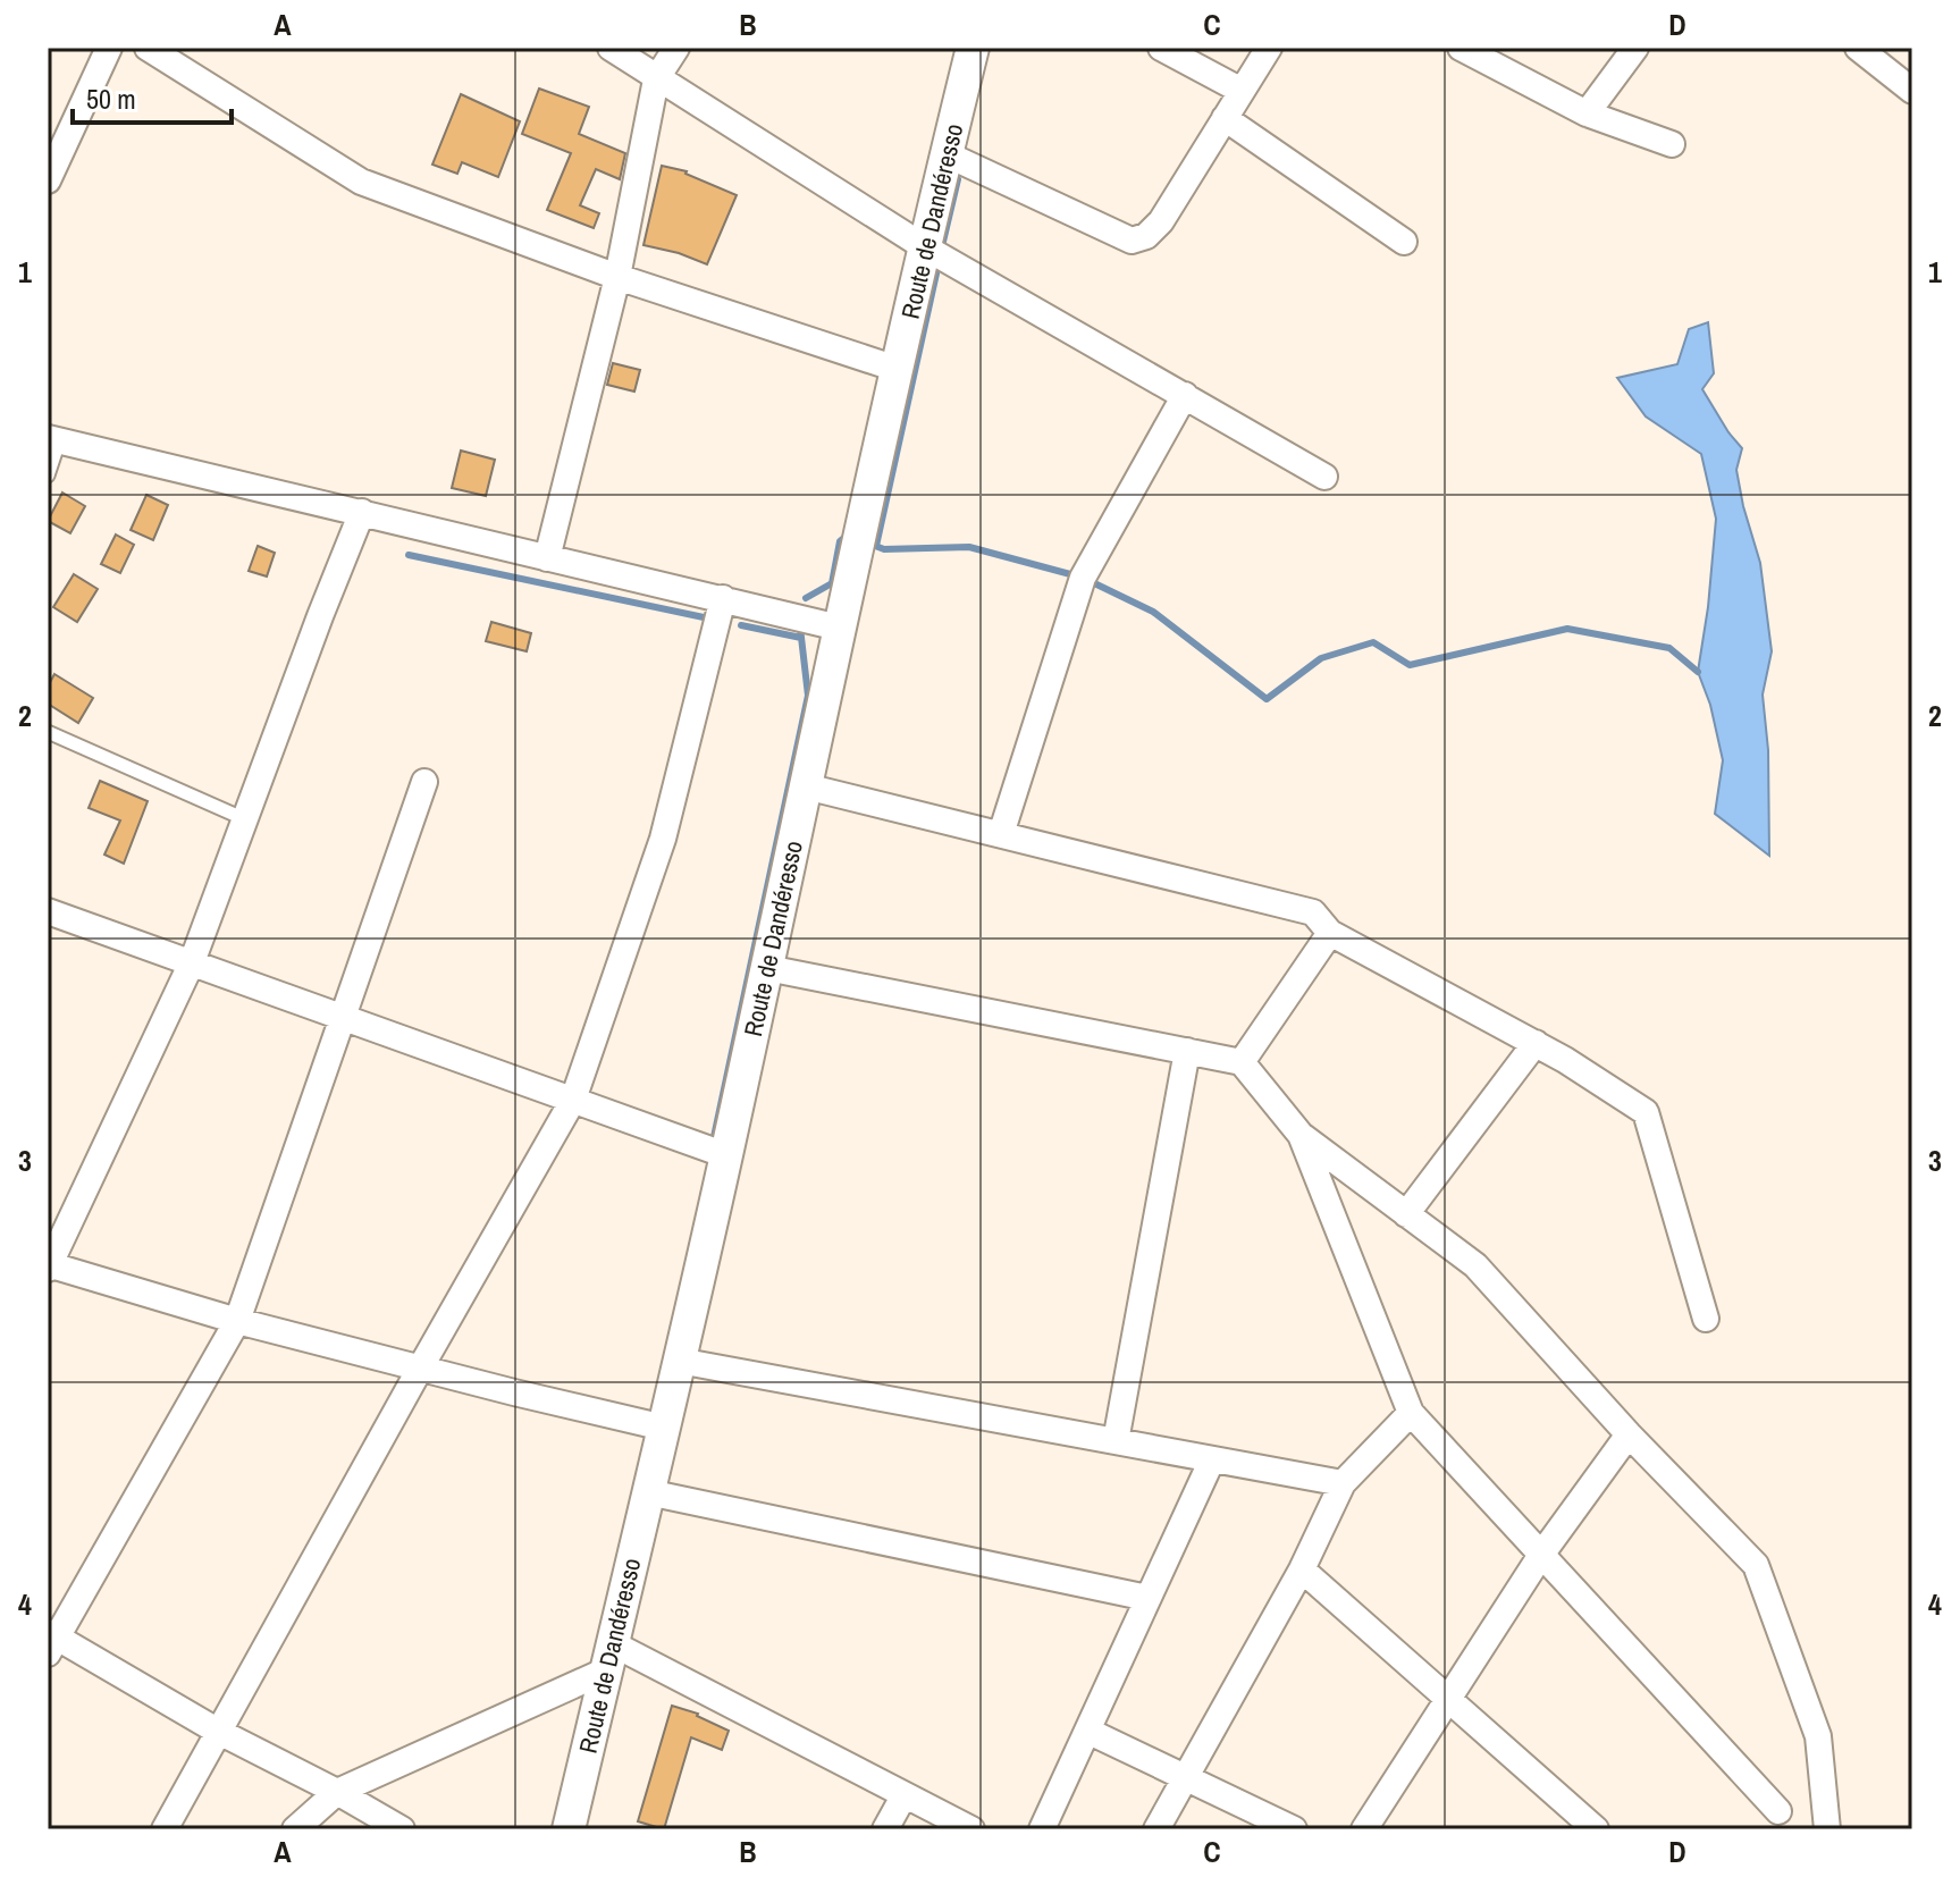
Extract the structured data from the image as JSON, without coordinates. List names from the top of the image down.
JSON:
{
  "streets": {
    "street": ["Route de Dandéresso"]
  },
  "scale_bar": "50 m",
  "grid": {
    "columns": [
      "A",
      "B",
      "C",
      "D"
    ],
    "rows": [
      "1",
      "2",
      "3",
      "4"
    ]
  }
}
